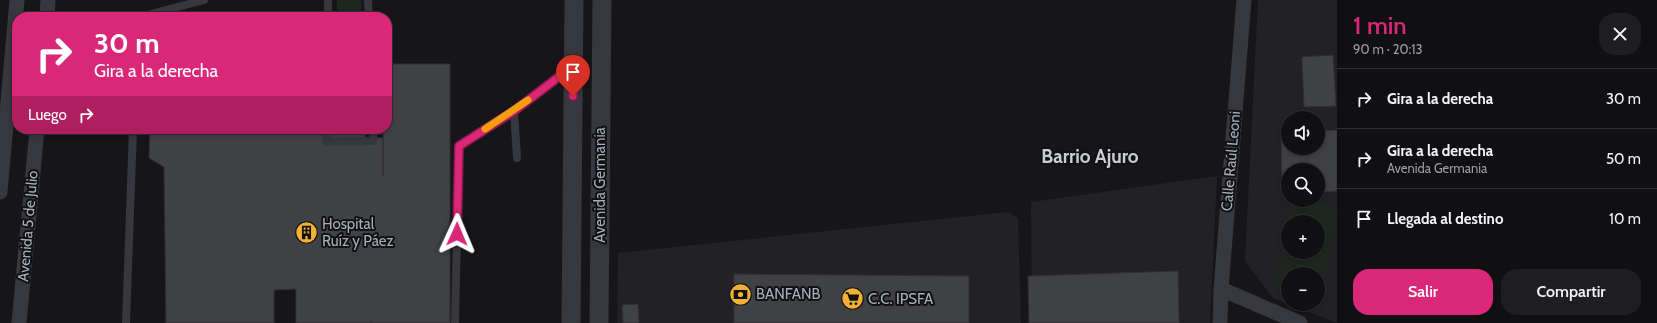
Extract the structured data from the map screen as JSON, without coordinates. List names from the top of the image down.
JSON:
{
  "streets": {
    "street": ["Calle Raúl Leoni", "Avenida Germania", "Avenida 5 de Julio"]
  },
  "districts": ["Barrio Ajuro"],
  "places": {
    "building": ["Hospital Ruíz y Páez"],
    "bank": ["BANFANB"],
    "supermarket": ["C.C. IPSFA"]
  },
  "page": {
    "heading": ["1 min", "90 m · 20:13"],
    "turn": ["30 m", "Gira a la derecha"],
    "list": [
      {
        "name": "Gira a la derecha",
        "value": "30 m"
      },
      {
        "name": "Gira a la derecha",
        "note": "Avenida Germania",
        "value": "50 m"
      },
      {
        "name": "Llegada al destino",
        "value": "10 m"
      }
    ],
    "then": "Luego",
    "map_buttons": ["+", "−"],
    "buttons": ["Salir", "Compartir"]
  }
}
